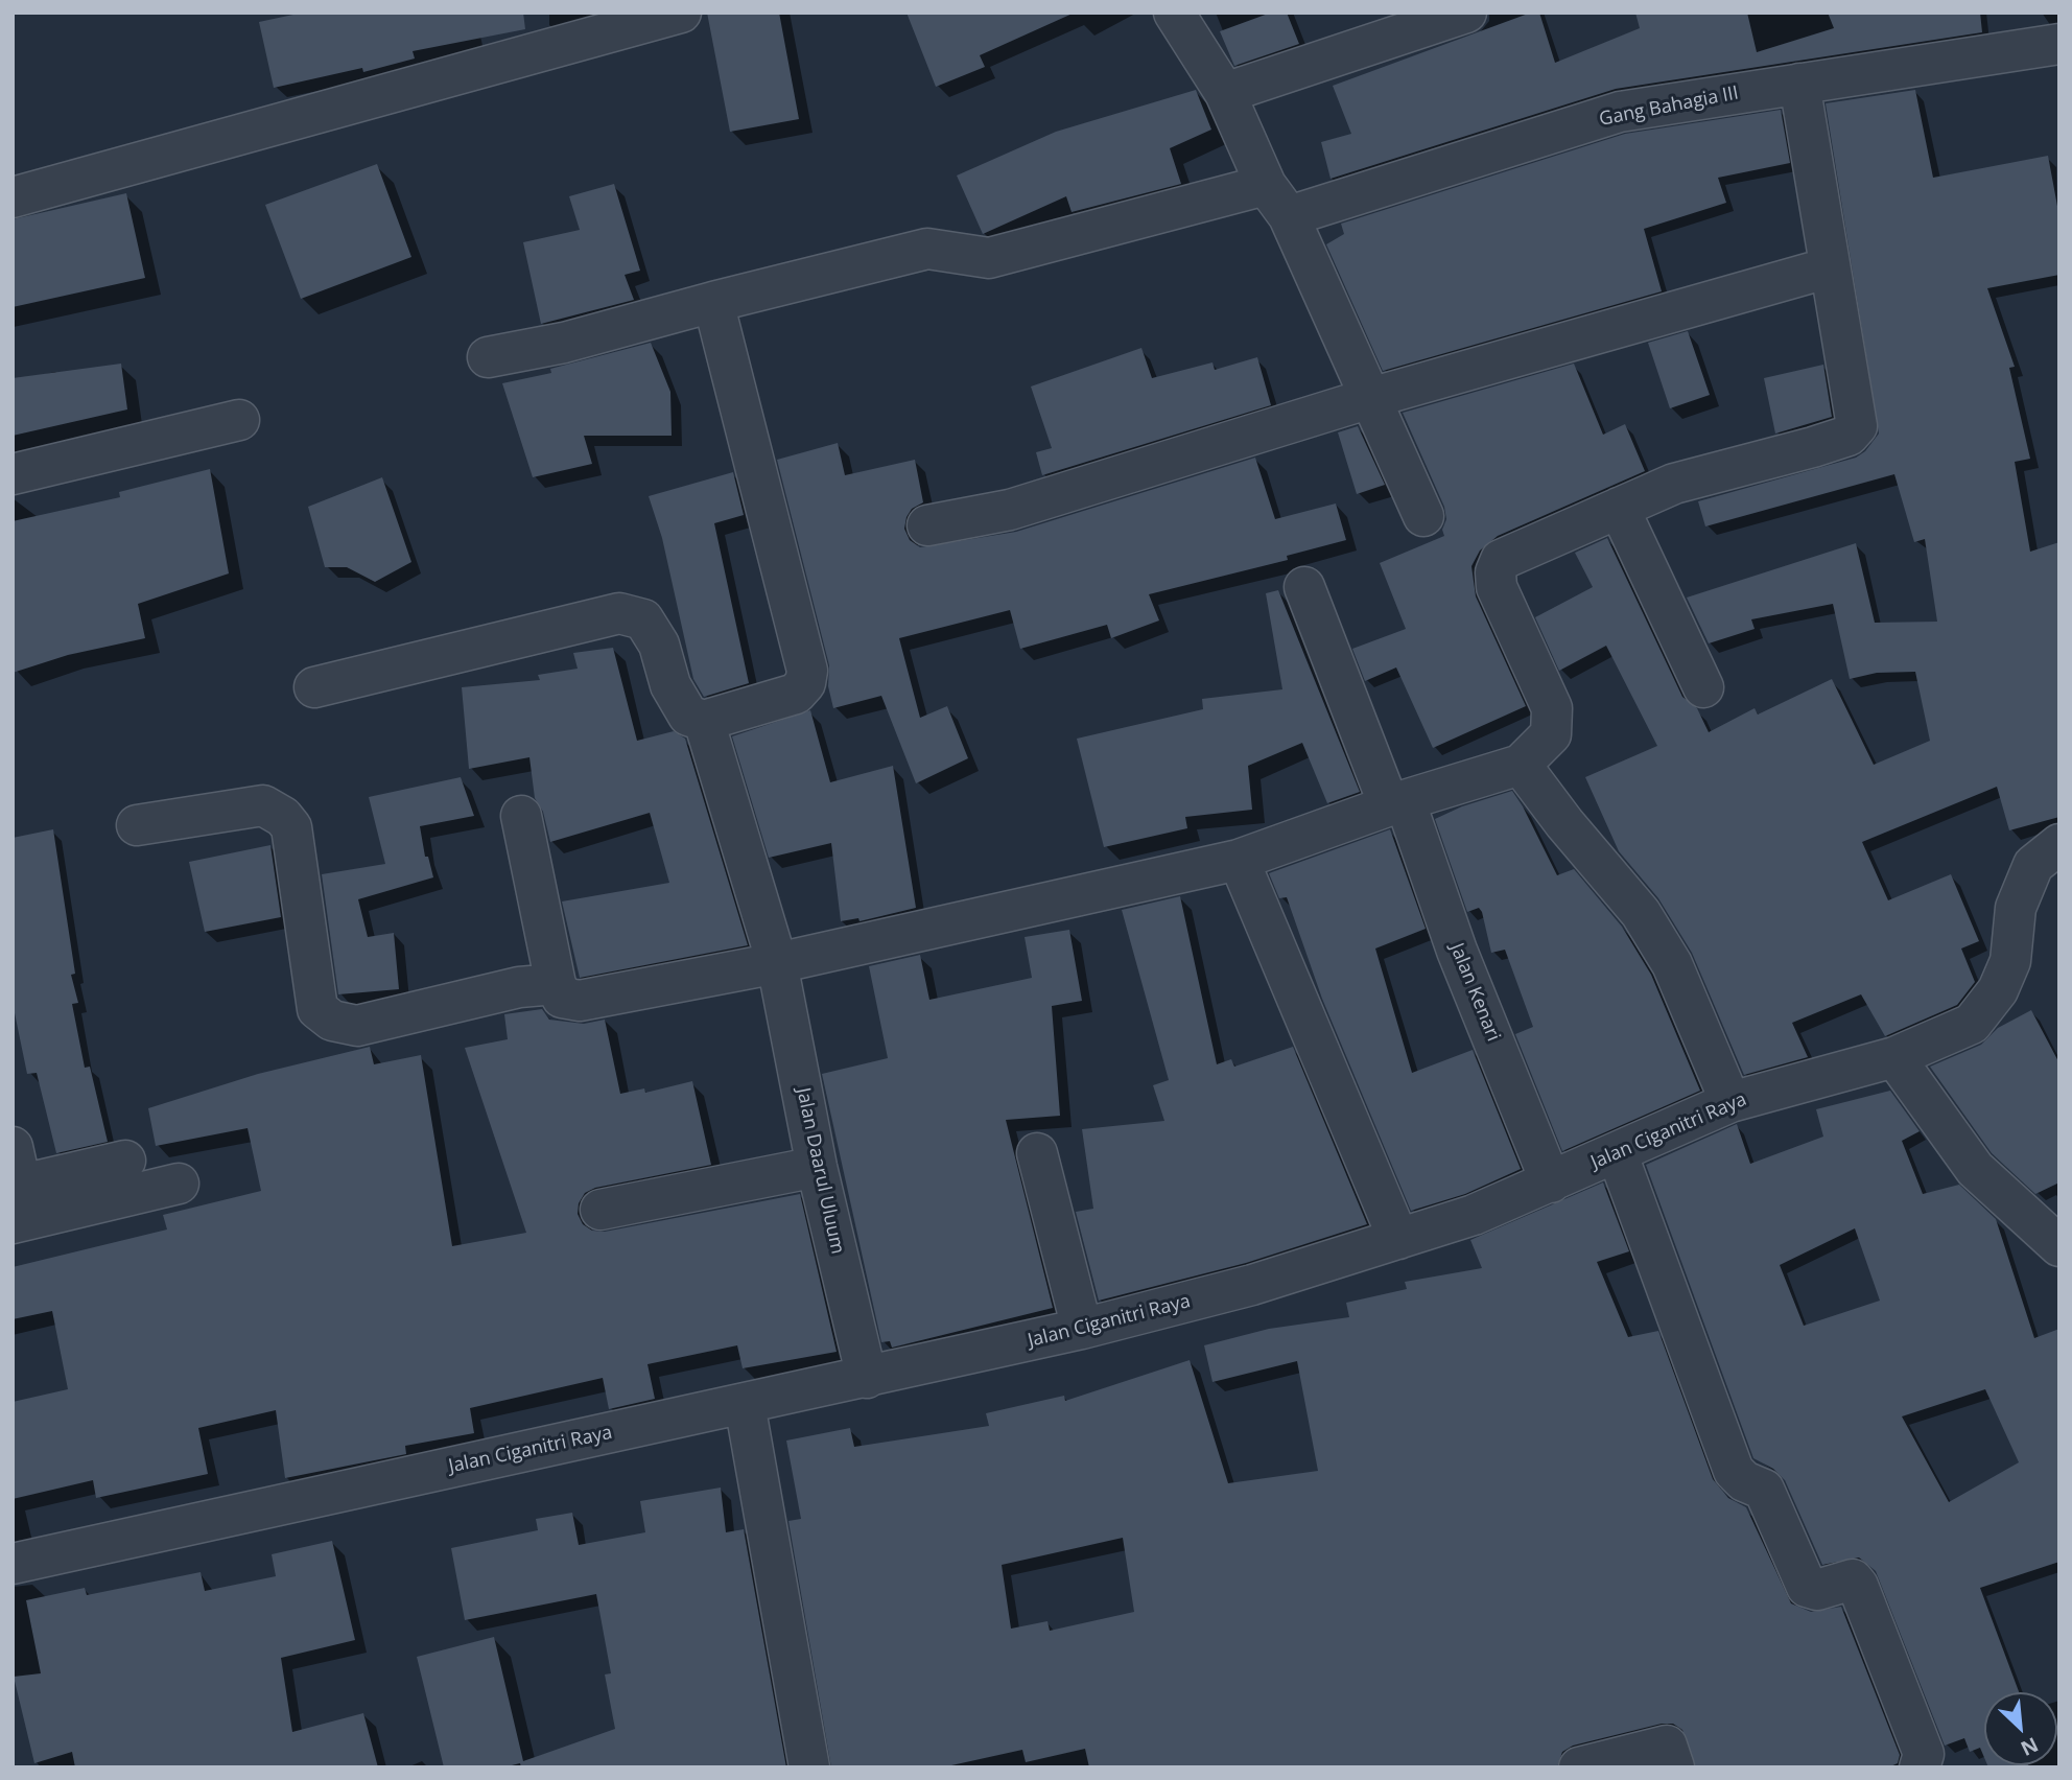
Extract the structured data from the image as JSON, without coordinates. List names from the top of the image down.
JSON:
{
  "streets": {
    "street": [
      "Gang Bahagia III",
      "Jalan Kenari",
      "Jalan Ciganitri Raya",
      "Jalan Daarul Uluum"
    ]
  },
  "crossings": [
    ["Jalan Kenari", "Jalan Ciganitri Raya"],
    ["Jalan Ciganitri Raya", "Jalan Daarul Uluum"]
  ],
  "north": "bottom right"
}
